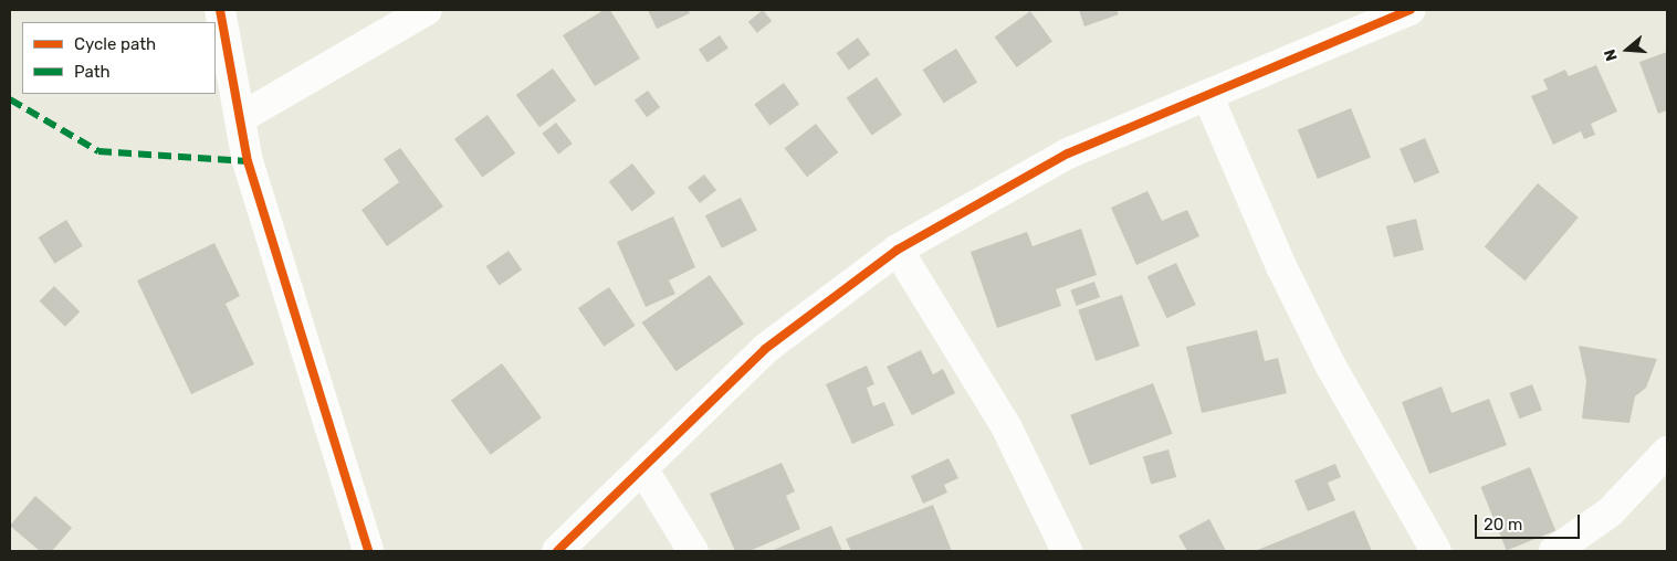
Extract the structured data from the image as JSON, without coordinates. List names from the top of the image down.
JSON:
{
  "legend": ["Cycle path", "Path"],
  "scale_bar": "20 m",
  "north": "left"
}
